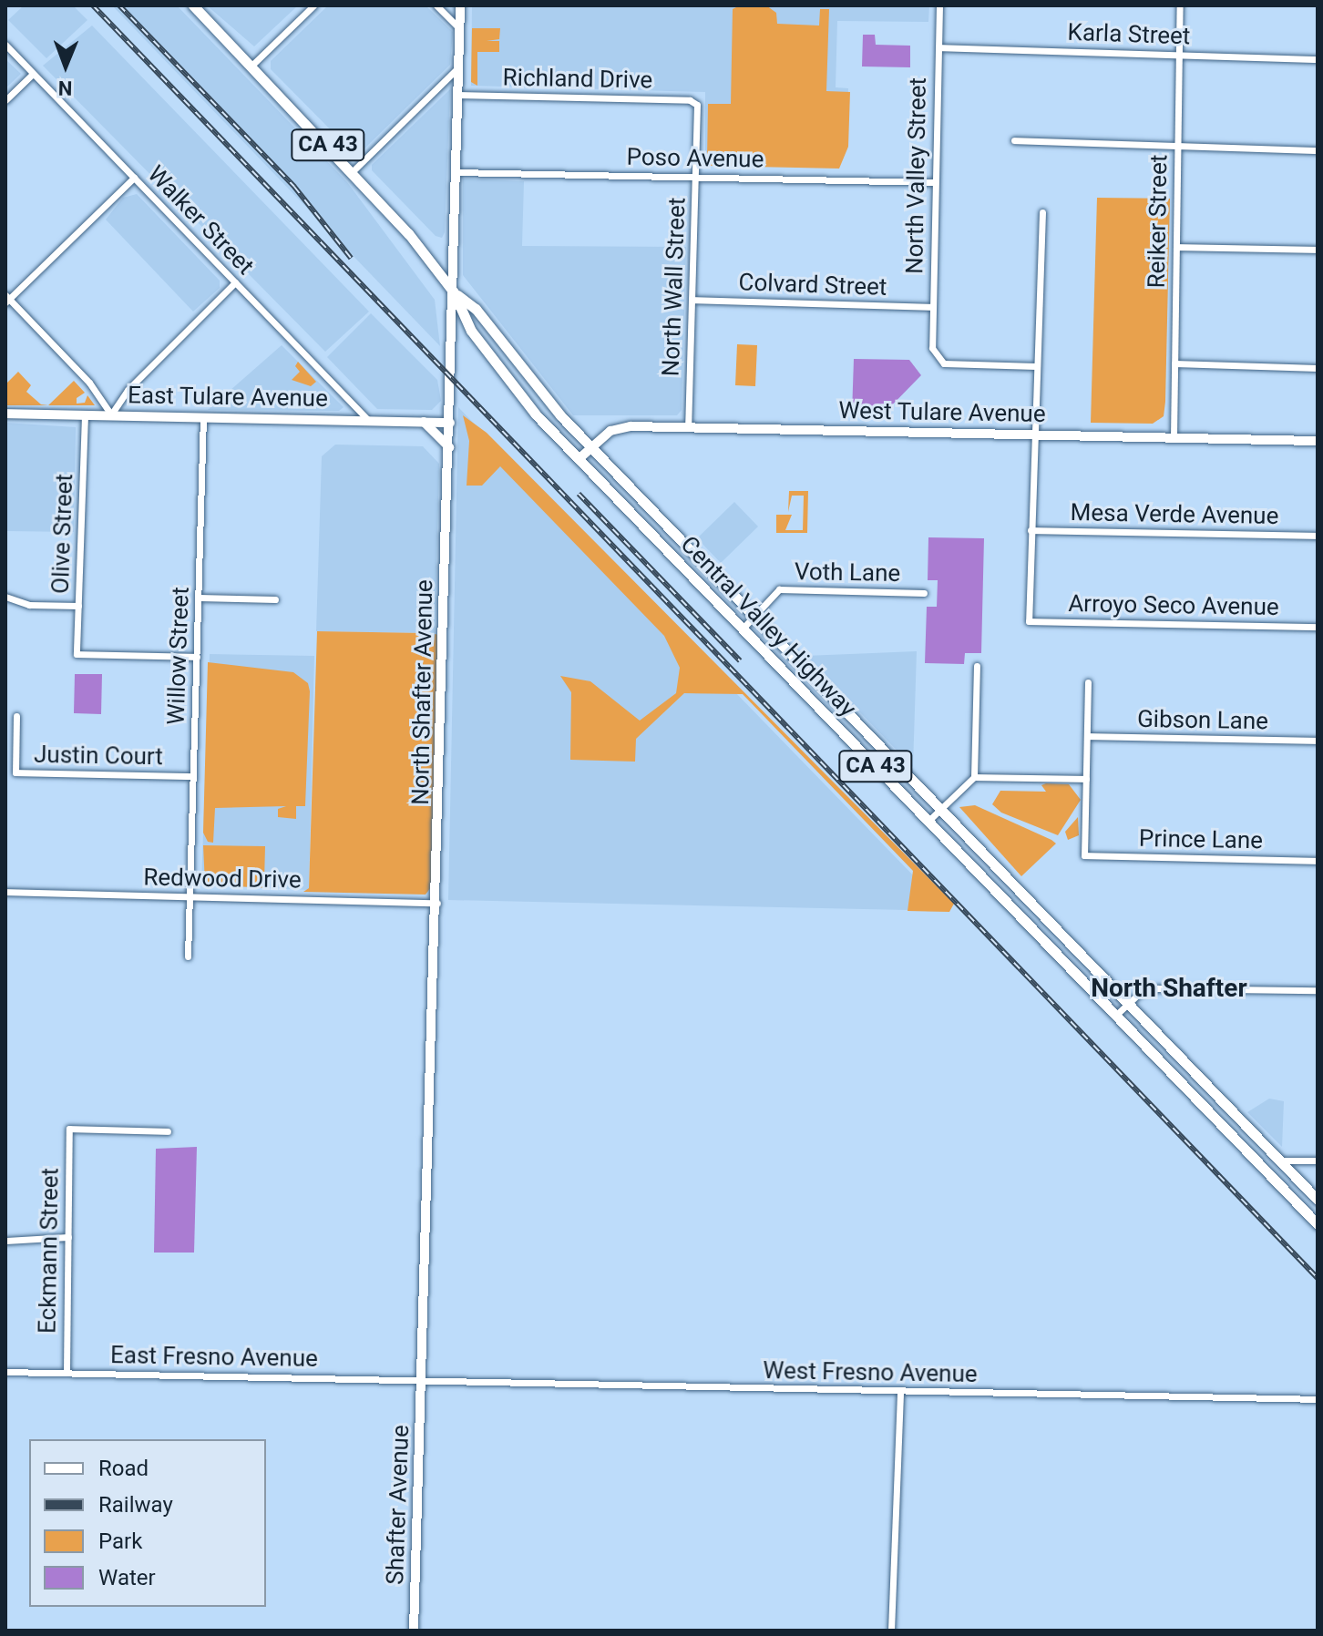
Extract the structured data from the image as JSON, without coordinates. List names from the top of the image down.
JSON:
{
  "streets": {
    "main road": [
      "CA 43",
      "East Tulare Avenue",
      "West Tulare Avenue",
      "Central Valley Highway",
      "North Shafter Avenue",
      "Shafter Avenue"
    ],
    "street": [
      "Karla Street",
      "Richland Drive",
      "Poso Avenue",
      "North Valley Street",
      "Walker Street",
      "Reiker Street",
      "Colvard Street",
      "North Wall Street",
      "Mesa Verde Avenue",
      "Olive Street",
      "Voth Lane",
      "Arroyo Seco Avenue",
      "Willow Street",
      "Gibson Lane",
      "Justin Court",
      "Prince Lane",
      "Redwood Drive",
      "Eckmann Street",
      "East Fresno Avenue",
      "West Fresno Avenue"
    ]
  },
  "crossings": [
    ["Karla Street", "North Valley Street"],
    ["Karla Street", "Reiker Street"],
    ["Richland Drive", "North Wall Street"],
    ["Richland Drive", "North Shafter Avenue"],
    ["Poso Avenue", "North Valley Street"],
    ["Poso Avenue", "North Wall Street"],
    ["Poso Avenue", "North Shafter Avenue"],
    ["North Valley Street", "Colvard Street"],
    ["Walker Street", "East Tulare Avenue"],
    ["Reiker Street", "West Tulare Avenue"],
    ["Colvard Street", "North Wall Street"],
    ["North Wall Street", "West Tulare Avenue"],
    ["East Tulare Avenue", "Olive Street"],
    ["East Tulare Avenue", "Willow Street"],
    ["East Tulare Avenue", "North Shafter Avenue"],
    ["West Tulare Avenue", "Central Valley Highway"],
    ["Mesa Verde Avenue", "Arroyo Seco Avenue"],
    ["Olive Street", "Willow Street"],
    ["Voth Lane", "Central Valley Highway"],
    ["Central Valley Highway", "North Shafter Avenue"],
    ["Willow Street", "Justin Court"],
    ["Willow Street", "Redwood Drive"],
    ["North Shafter Avenue", "Redwood Drive"],
    ["North Shafter Avenue", "East Fresno Avenue"],
    ["North Shafter Avenue", "West Fresno Avenue"],
    ["North Shafter Avenue", "Shafter Avenue"],
    ["Eckmann Street", "East Fresno Avenue"],
    ["East Fresno Avenue", "West Fresno Avenue"],
    ["East Fresno Avenue", "Shafter Avenue"],
    ["West Fresno Avenue", "Shafter Avenue"]
  ],
  "districts": ["North Shafter"],
  "legend": [
    "Road",
    "Railway",
    "Park",
    "Water"
  ],
  "north": "bottom"
}
